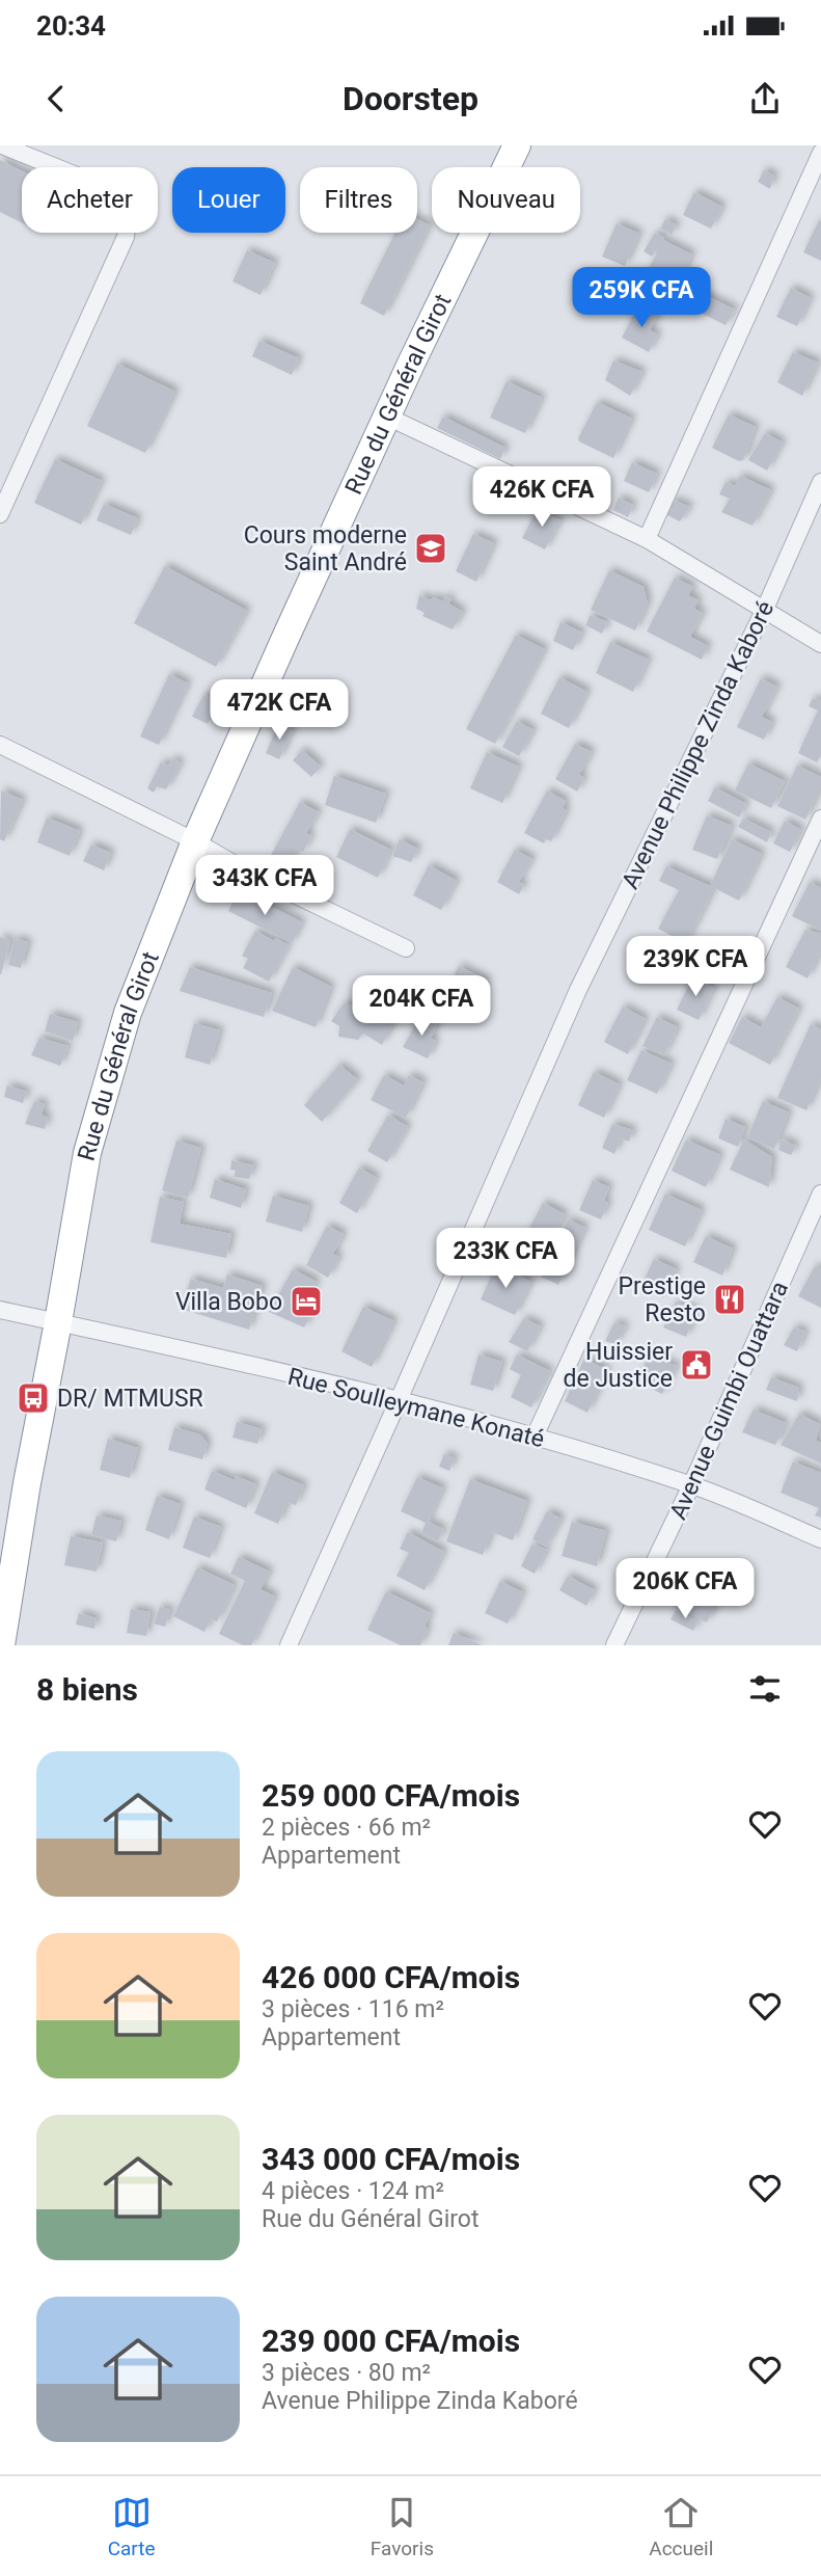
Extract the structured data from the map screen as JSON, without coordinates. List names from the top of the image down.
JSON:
{
  "streets": {
    "highway": ["Rue du Général Girot"],
    "street": ["Avenue Philippe Zinda Kaboré", "Avenue Guimbi Ouattara", "Rue Soulleymane Konaté"]
  },
  "crossings": [
    ["Rue du Général Girot", "Rue Soulleymane Konaté"],
    ["Avenue Philippe Zinda Kaboré", "Rue Soulleymane Konaté"],
    ["Avenue Guimbi Ouattara", "Rue Soulleymane Konaté"]
  ],
  "places": {
    "school or university": ["Cours moderne Saint André"],
    "restaurant": ["Prestige Resto"],
    "hotel": ["Villa Bobo"],
    "public building": ["Huissier de Justice"],
    "bus stop": ["DR/ MTMUSR"]
  },
  "page": {
    "status": "20:34",
    "header": "Doorstep",
    "chip": [
      "Acheter",
      "Louer",
      "Filtres",
      "Nouveau"
    ],
    "price": [
      "259K CFA",
      "426K CFA",
      "472K CFA",
      "343K CFA",
      "239K CFA",
      "204K CFA",
      "233K CFA",
      "206K CFA"
    ],
    "heading": "8 biens",
    "list": [
      {
        "name": "259 000 CFA/mois",
        "note": "2 pièces · 66 m² · Appartement"
      },
      {
        "name": "426 000 CFA/mois",
        "note": "3 pièces · 116 m² · Appartement"
      },
      {
        "name": "343 000 CFA/mois",
        "note": "4 pièces · 124 m² · Rue du Général Girot"
      },
      {
        "name": "239 000 CFA/mois",
        "note": "3 pièces · 80 m² · Avenue Philippe Zinda Kaboré"
      }
    ],
    "tabs": ["Carte", "Favoris", "Accueil"]
  }
}
